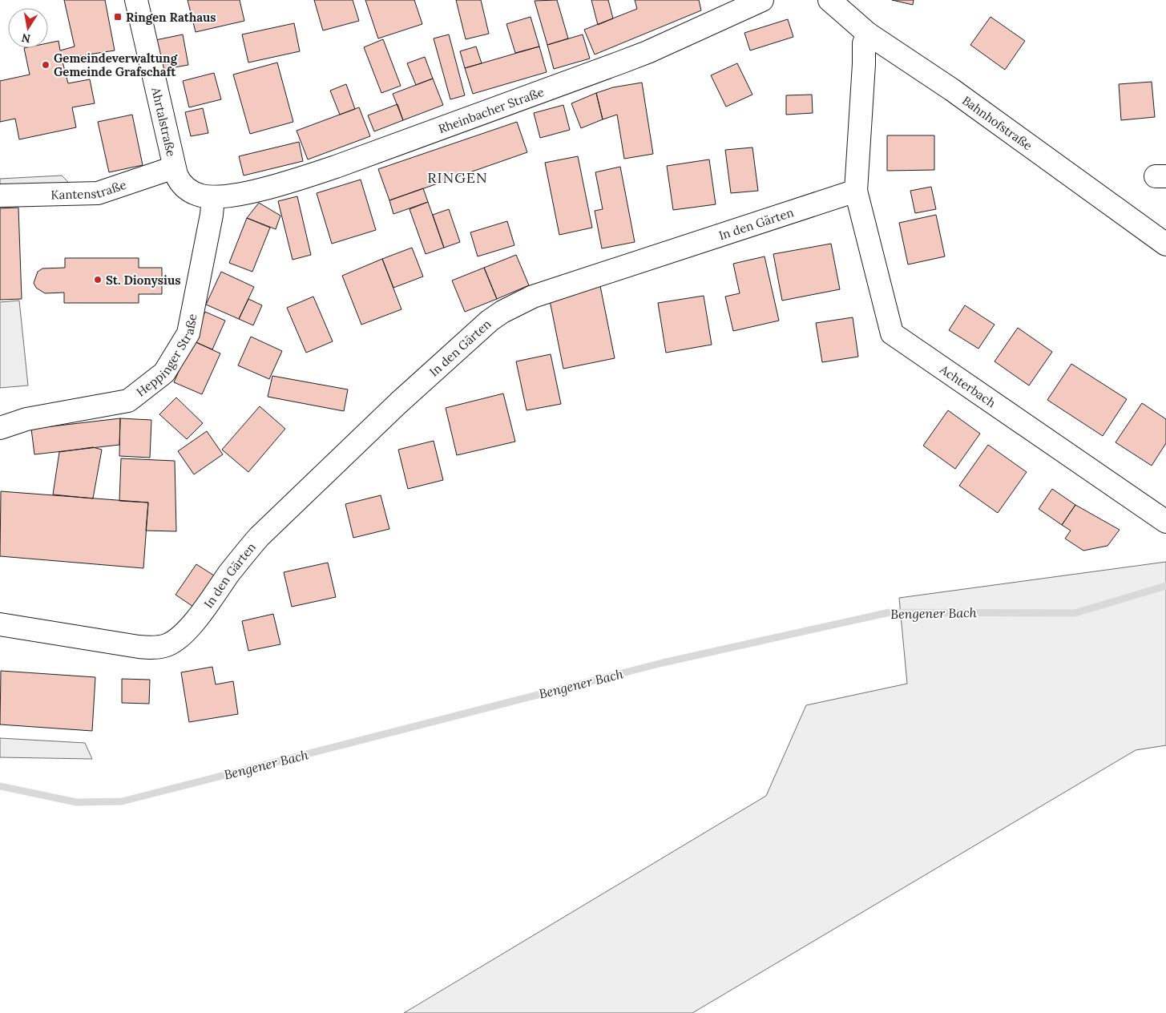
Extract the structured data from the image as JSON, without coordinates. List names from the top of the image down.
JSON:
{
  "streets": {
    "street": [
      "Rheinbacher Straße",
      "Ahrtalstraße",
      "Bahnhofstraße",
      "Kantenstraße",
      "In den Gärten",
      "Heppinger Straße",
      "Achterbach"
    ]
  },
  "crossings": [
    ["Rheinbacher Straße", "Ahrtalstraße"],
    ["Rheinbacher Straße", "Heppinger Straße"],
    ["Ahrtalstraße", "Kantenstraße"],
    ["Ahrtalstraße", "Heppinger Straße"],
    ["In den Gärten", "Achterbach"]
  ],
  "districts": ["RINGEN"],
  "water": ["Bengener Bach"],
  "places": {
    "transit": ["Ringen Rathaus"],
    "other": ["Gemeindeverwaltung Gemeinde Grafschaft", "St. Dionysius"]
  },
  "north": "bottom"
}
